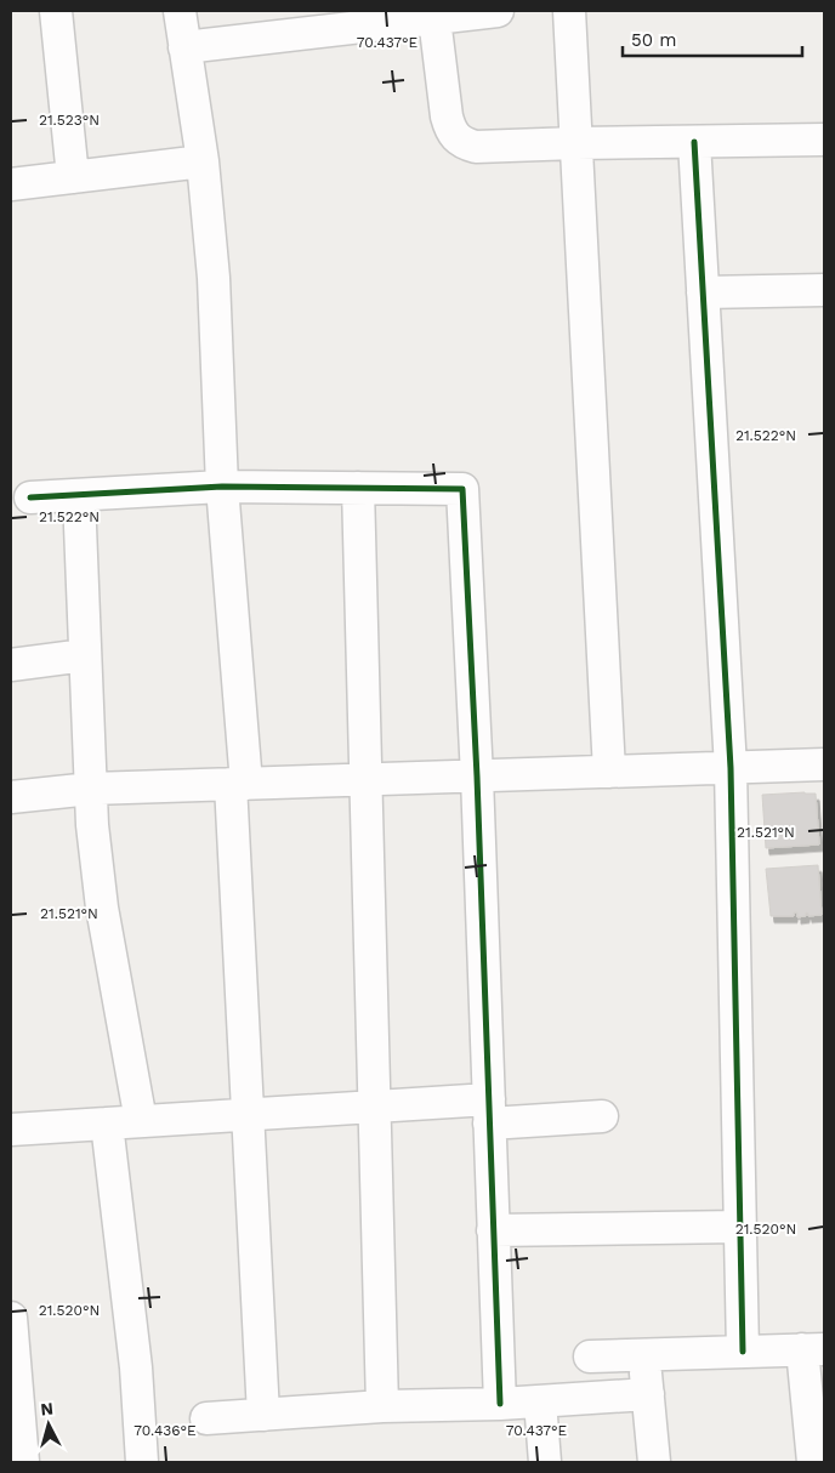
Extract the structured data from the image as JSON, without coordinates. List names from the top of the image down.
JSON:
{
  "scale_bar": "50 m",
  "north": "top",
  "coordinates": [
    "70.437°E",
    "21.523°N",
    "21.522°N",
    "21.521°N",
    "21.520°N",
    "70.436°E"
  ]
}
